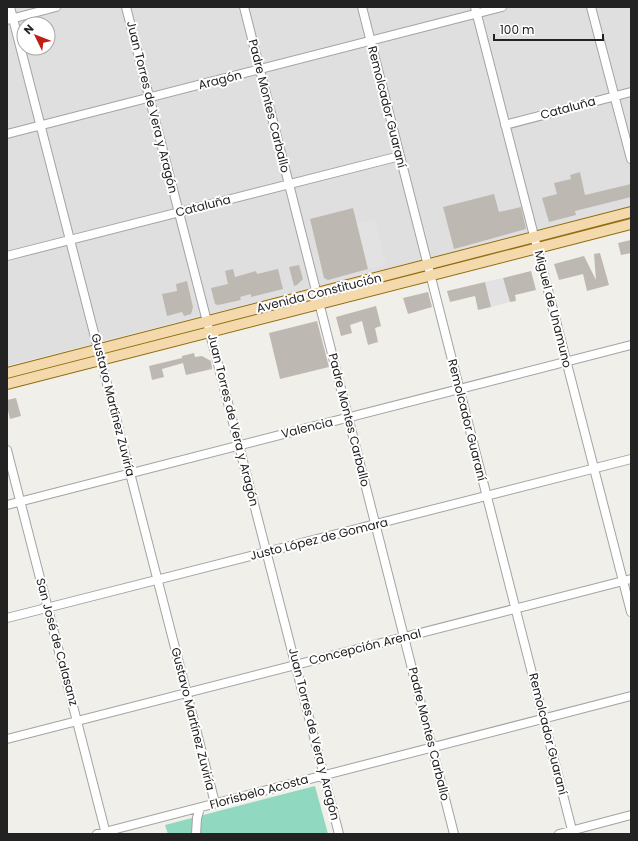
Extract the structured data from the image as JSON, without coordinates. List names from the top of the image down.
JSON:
{
  "streets": {
    "main road": ["Avenida Constitución"],
    "street": [
      "Aragón",
      "Padre Montes Carballo",
      "Juan Torres de Vera y Aragón",
      "Remolcador Guaraní",
      "Cataluña",
      "Miguel de Unamuno",
      "Gustavo Martínez Zuviría",
      "Valencia",
      "Justo López de Gomara",
      "San José de Calasanz",
      "Concepción Arenal",
      "Florisbelo Acosta"
    ]
  },
  "crossings": [
    ["Aragón", "Padre Montes Carballo"],
    ["Aragón", "Juan Torres de Vera y Aragón"],
    ["Aragón", "Remolcador Guaraní"],
    ["Aragón", "Miguel de Unamuno"],
    ["Aragón", "Gustavo Martínez Zuviría"],
    ["Padre Montes Carballo", "Cataluña"],
    ["Padre Montes Carballo", "Avenida Constitución"],
    ["Padre Montes Carballo", "Valencia"],
    ["Padre Montes Carballo", "Justo López de Gomara"],
    ["Padre Montes Carballo", "Concepción Arenal"],
    ["Padre Montes Carballo", "Florisbelo Acosta"],
    ["Juan Torres de Vera y Aragón", "Cataluña"],
    ["Juan Torres de Vera y Aragón", "Avenida Constitución"],
    ["Juan Torres de Vera y Aragón", "Valencia"],
    ["Juan Torres de Vera y Aragón", "Justo López de Gomara"],
    ["Juan Torres de Vera y Aragón", "Concepción Arenal"],
    ["Juan Torres de Vera y Aragón", "Florisbelo Acosta"],
    ["Remolcador Guaraní", "Cataluña"],
    ["Remolcador Guaraní", "Avenida Constitución"],
    ["Remolcador Guaraní", "Valencia"],
    ["Remolcador Guaraní", "Justo López de Gomara"],
    ["Remolcador Guaraní", "Concepción Arenal"],
    ["Remolcador Guaraní", "Florisbelo Acosta"],
    ["Cataluña", "Miguel de Unamuno"],
    ["Cataluña", "Gustavo Martínez Zuviría"],
    ["Avenida Constitución", "Miguel de Unamuno"],
    ["Avenida Constitución", "Gustavo Martínez Zuviría"],
    ["Miguel de Unamuno", "Valencia"],
    ["Miguel de Unamuno", "Justo López de Gomara"],
    ["Miguel de Unamuno", "Concepción Arenal"],
    ["Gustavo Martínez Zuviría", "Valencia"],
    ["Gustavo Martínez Zuviría", "Justo López de Gomara"],
    ["Gustavo Martínez Zuviría", "Concepción Arenal"],
    ["Gustavo Martínez Zuviría", "Florisbelo Acosta"],
    ["Valencia", "San José de Calasanz"],
    ["Justo López de Gomara", "San José de Calasanz"],
    ["San José de Calasanz", "Concepción Arenal"],
    ["San José de Calasanz", "Florisbelo Acosta"]
  ],
  "scale_bar": "100 m",
  "north": "top left"
}
